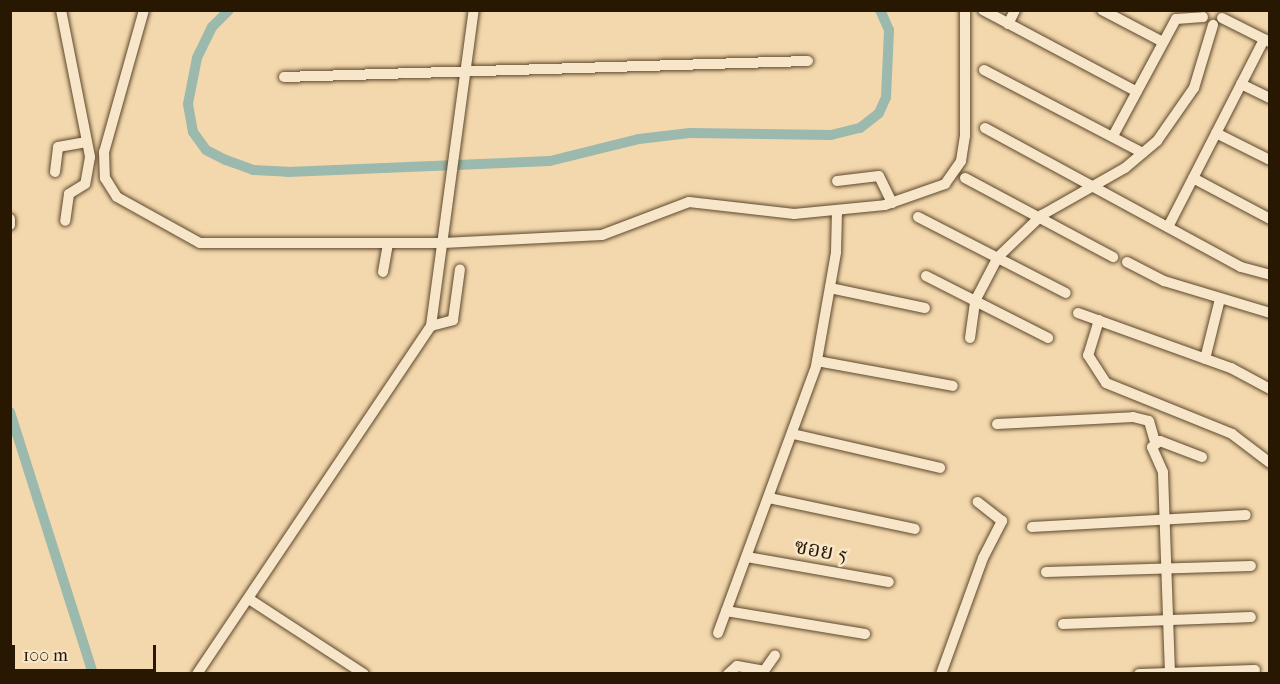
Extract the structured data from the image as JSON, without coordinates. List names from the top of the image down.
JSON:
{
  "streets": {
    "street": ["ซอย 5"]
  },
  "scale_bar": "100 m"
}
